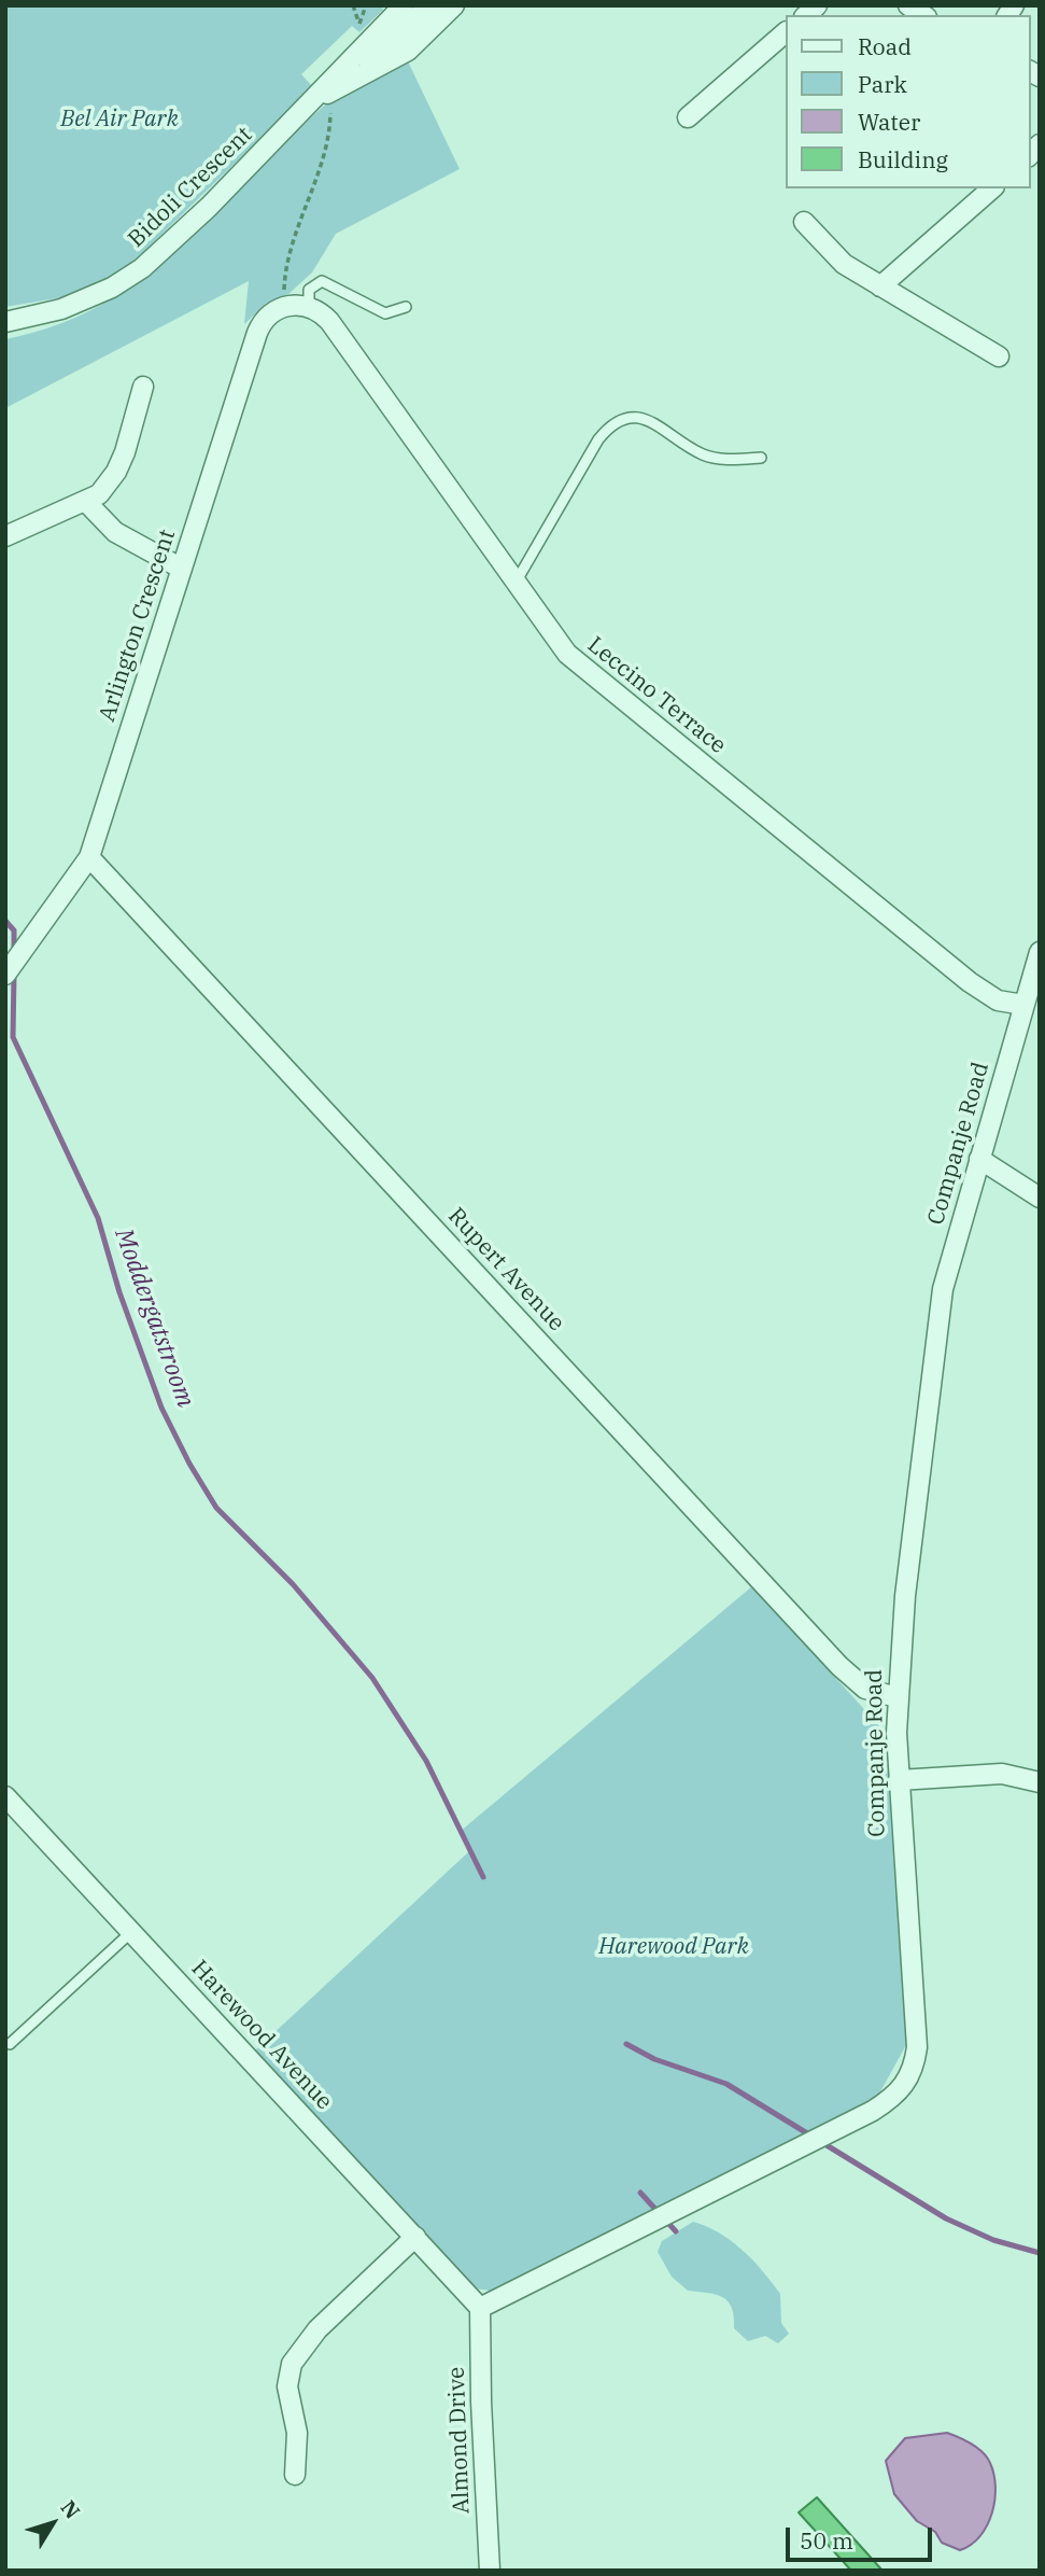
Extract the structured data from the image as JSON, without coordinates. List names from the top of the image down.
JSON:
{
  "streets": {
    "street": [
      "Bidoli Crescent",
      "Arlington Crescent",
      "Leccino Terrace",
      "Companje Road",
      "Rupert Avenue",
      "Harewood Avenue",
      "Almond Drive"
    ]
  },
  "crossings": [
    ["Arlington Crescent", "Rupert Avenue"],
    ["Leccino Terrace", "Companje Road"],
    ["Companje Road", "Rupert Avenue"],
    ["Companje Road", "Harewood Avenue"],
    ["Companje Road", "Almond Drive"],
    ["Harewood Avenue", "Almond Drive"]
  ],
  "water": ["Moddergatstroom"],
  "parks": ["Bel Air Park", "Harewood Park"],
  "legend": [
    "Road",
    "Park",
    "Water",
    "Building"
  ],
  "scale_bar": "50 m",
  "north": "top right"
}
